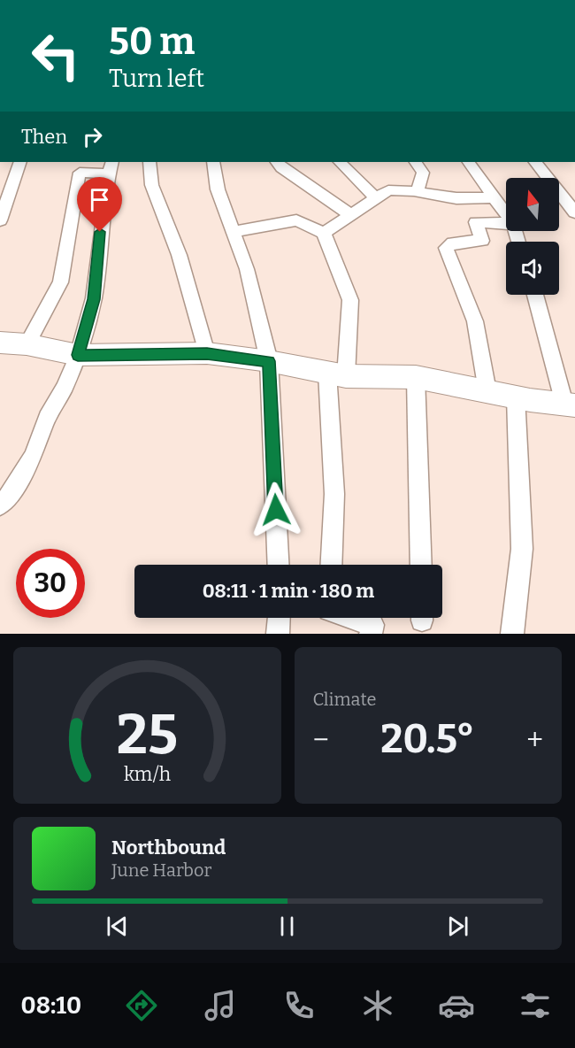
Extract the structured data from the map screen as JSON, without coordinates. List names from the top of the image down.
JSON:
{
  "north": "top",
  "page": {
    "turn": ["50 m", "Turn left"],
    "then": "Then",
    "limit": "30",
    "trip": "08:11 · 1 min · 180 m",
    "tile": "Climate",
    "heat": ["−", "20.5°", "+"],
    "song": ["Northbound", "June Harbor"],
    "tabs": "08:10",
    "gauge": ["25", "km/h"]
  }
}
